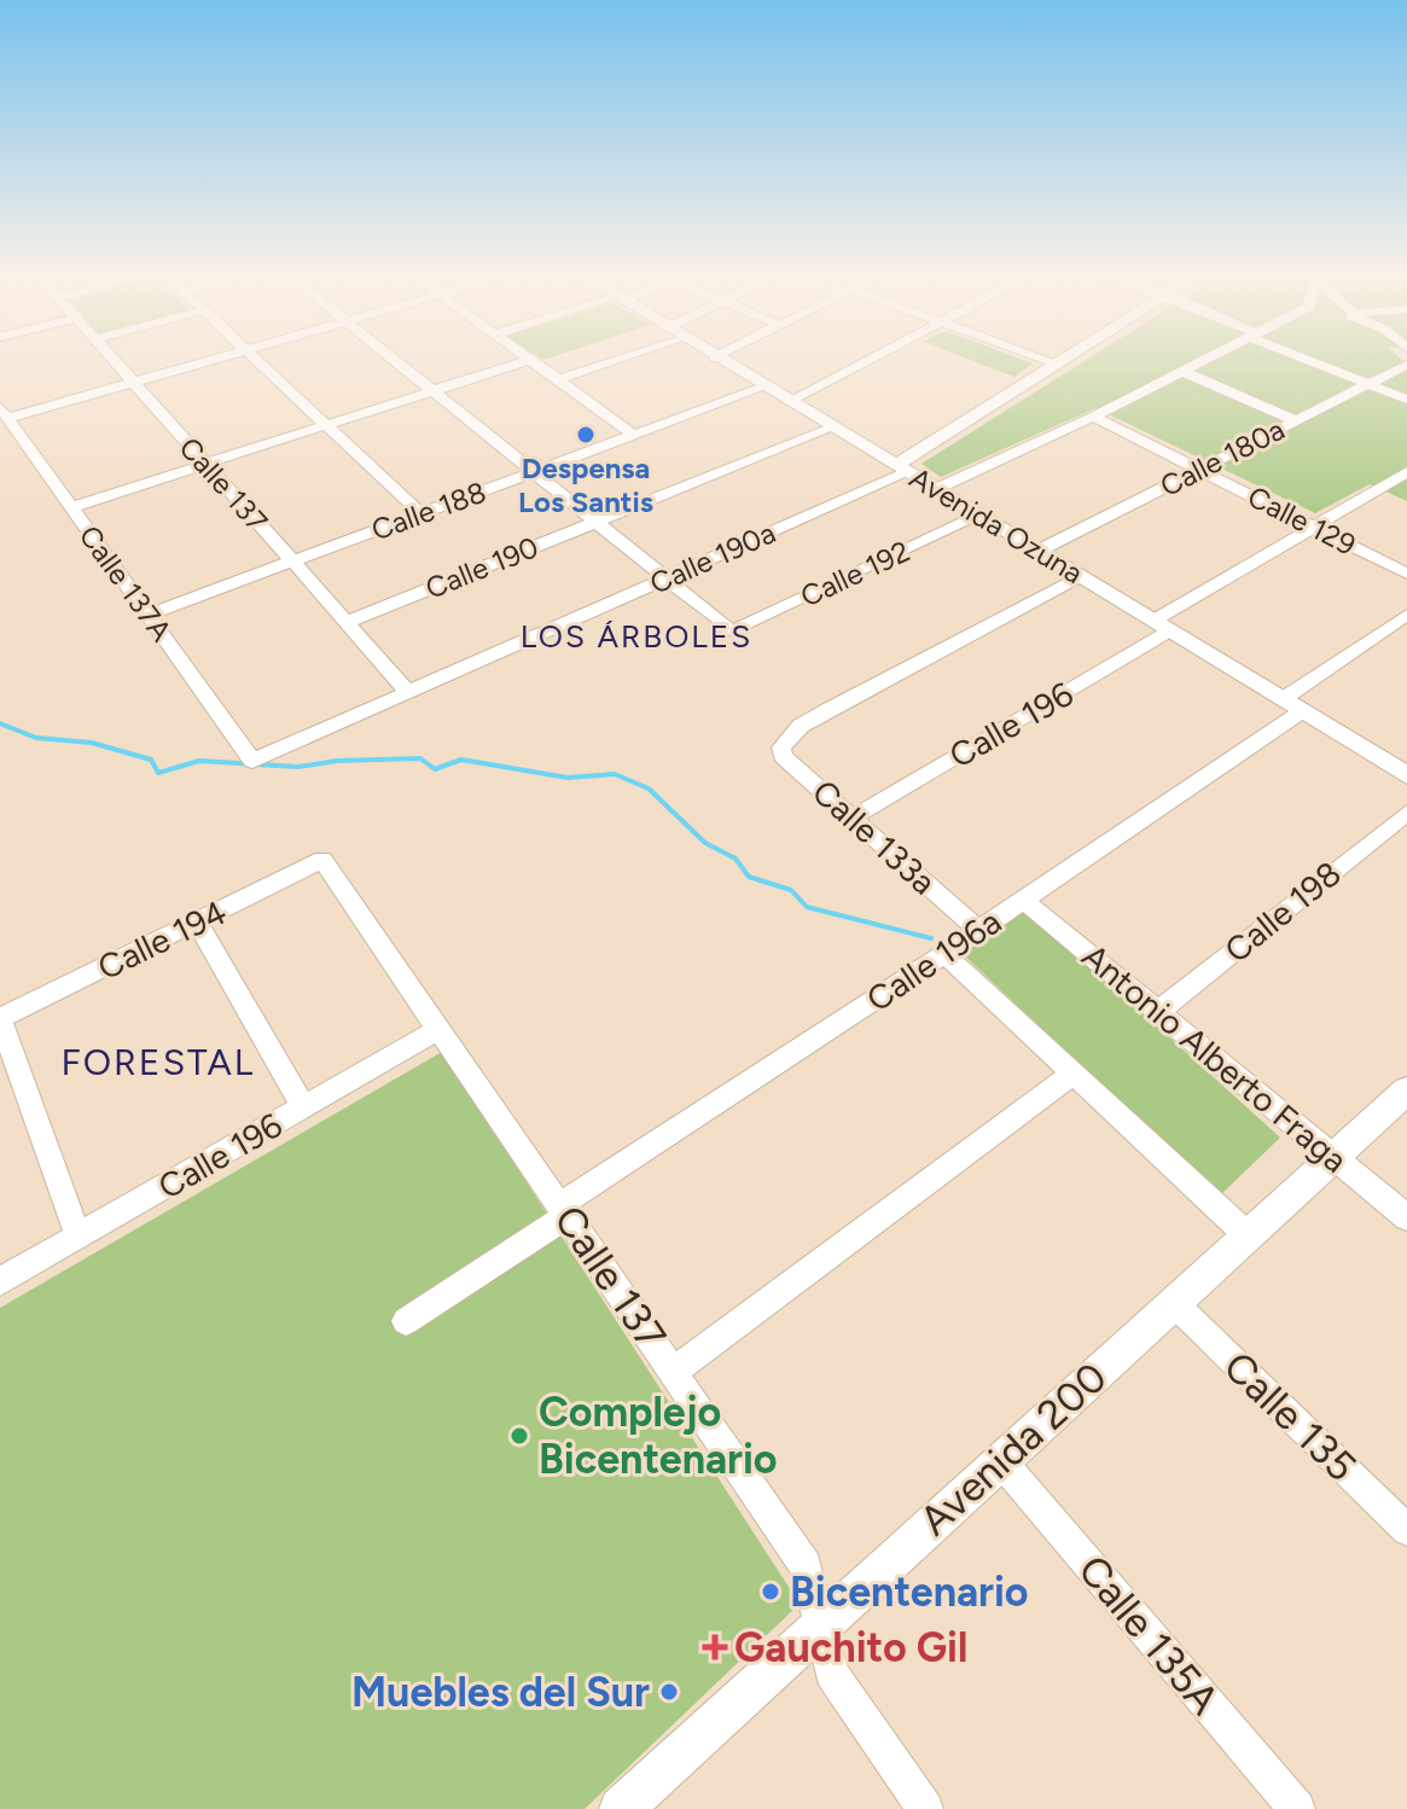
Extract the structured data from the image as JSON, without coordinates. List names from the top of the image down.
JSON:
{
  "streets": {
    "main road": ["Avenida Ozuna", "Avenida 200"],
    "street": [
      "Calle 180a",
      "Calle 137",
      "Calle 188",
      "Calle 129",
      "Calle 190a",
      "Calle 190",
      "Calle 192",
      "Calle 137A",
      "Calle 196",
      "Calle 133a",
      "Calle 198",
      "Calle 194",
      "Calle 196a",
      "Antonio Alberto Fraga",
      "Calle 135",
      "Calle 135A"
    ]
  },
  "crossings": [
    ["Calle 180a", "Calle 129"],
    ["Calle 180a", "Avenida Ozuna"],
    ["Calle 137", "Calle 188"],
    ["Calle 137", "Calle 190a"],
    ["Calle 137", "Calle 190"],
    ["Calle 137", "Calle 196"],
    ["Calle 137", "Calle 194"],
    ["Calle 137", "Calle 196a"],
    ["Calle 137", "Avenida 200"],
    ["Calle 188", "Avenida Ozuna"],
    ["Calle 188", "Calle 137A"],
    ["Calle 129", "Calle 196"],
    ["Avenida Ozuna", "Calle 190a"],
    ["Avenida Ozuna", "Calle 190"],
    ["Avenida Ozuna", "Calle 192"],
    ["Avenida Ozuna", "Calle 196"],
    ["Avenida Ozuna", "Calle 133a"],
    ["Avenida Ozuna", "Calle 196a"],
    ["Calle 190a", "Calle 192"],
    ["Calle 190a", "Calle 137A"],
    ["Calle 196", "Calle 133a"],
    ["Calle 133a", "Calle 196a"],
    ["Calle 198", "Antonio Alberto Fraga"],
    ["Calle 196a", "Antonio Alberto Fraga"],
    ["Antonio Alberto Fraga", "Avenida 200"],
    ["Calle 135", "Avenida 200"],
    ["Avenida 200", "Calle 135A"]
  ],
  "districts": ["LOS ÁRBOLES", "FORESTAL"],
  "places": {
    "other": [
      "Despensa Los Santis",
      "Complejo Bicentenario",
      "Bicentenario",
      "Muebles del Sur"
    ],
    "health": ["Gauchito Gil"]
  }
}
